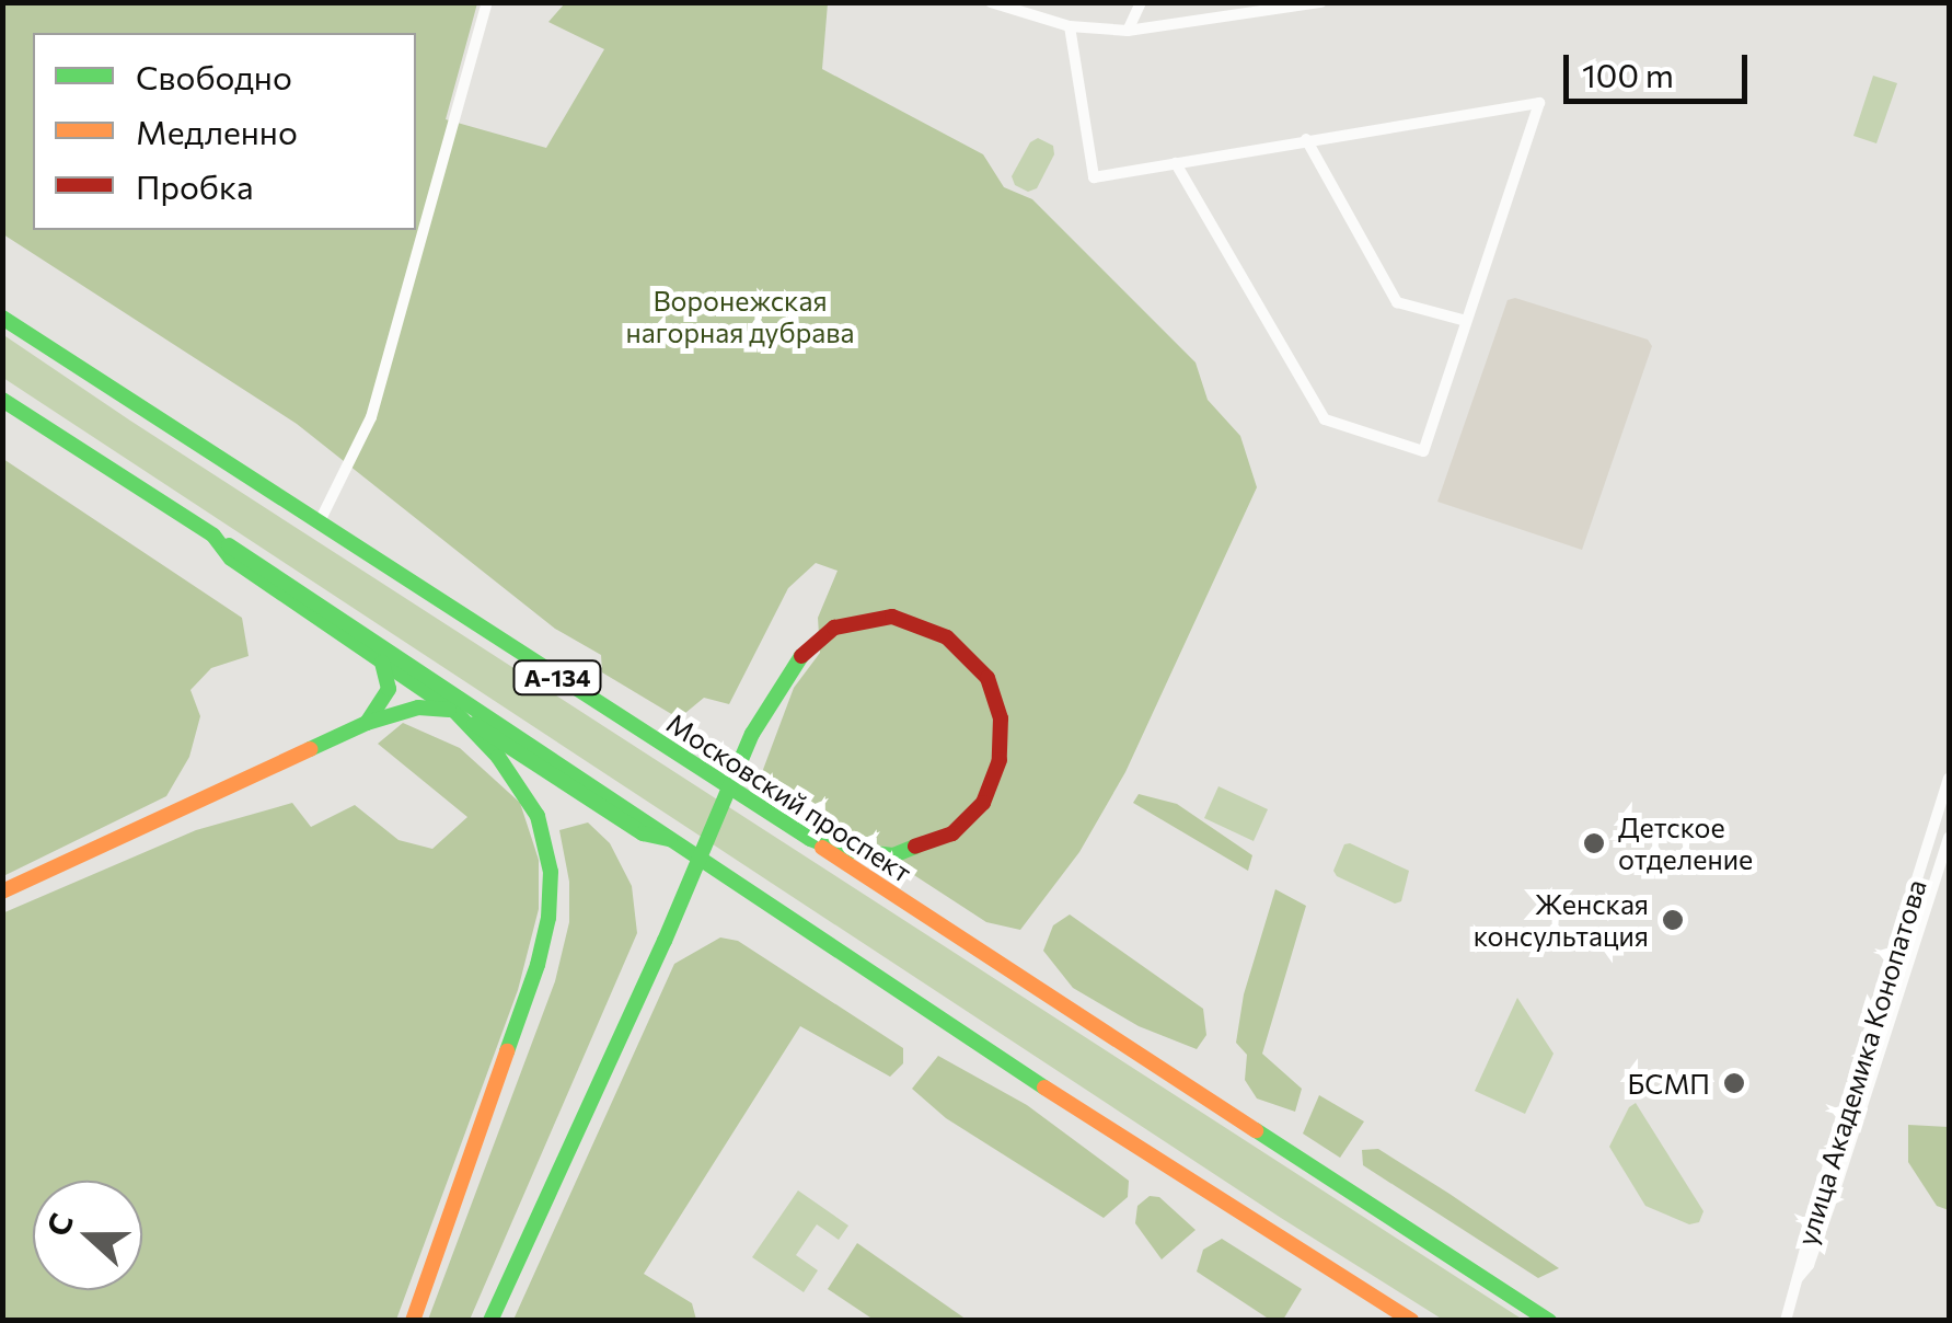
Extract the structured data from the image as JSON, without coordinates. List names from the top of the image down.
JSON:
{
  "streets": {
    "main road": ["А-134", "Московский проспект"],
    "street": ["улица Академика Конопатова"]
  },
  "parks": ["Воронежская нагорная дубрава"],
  "places": ["Детское отделение", "Женская консультация", "БСМП"],
  "legend": ["Свободно", "Медленно", "Пробка"],
  "scale_bar": "100 m",
  "north": "left"
}
